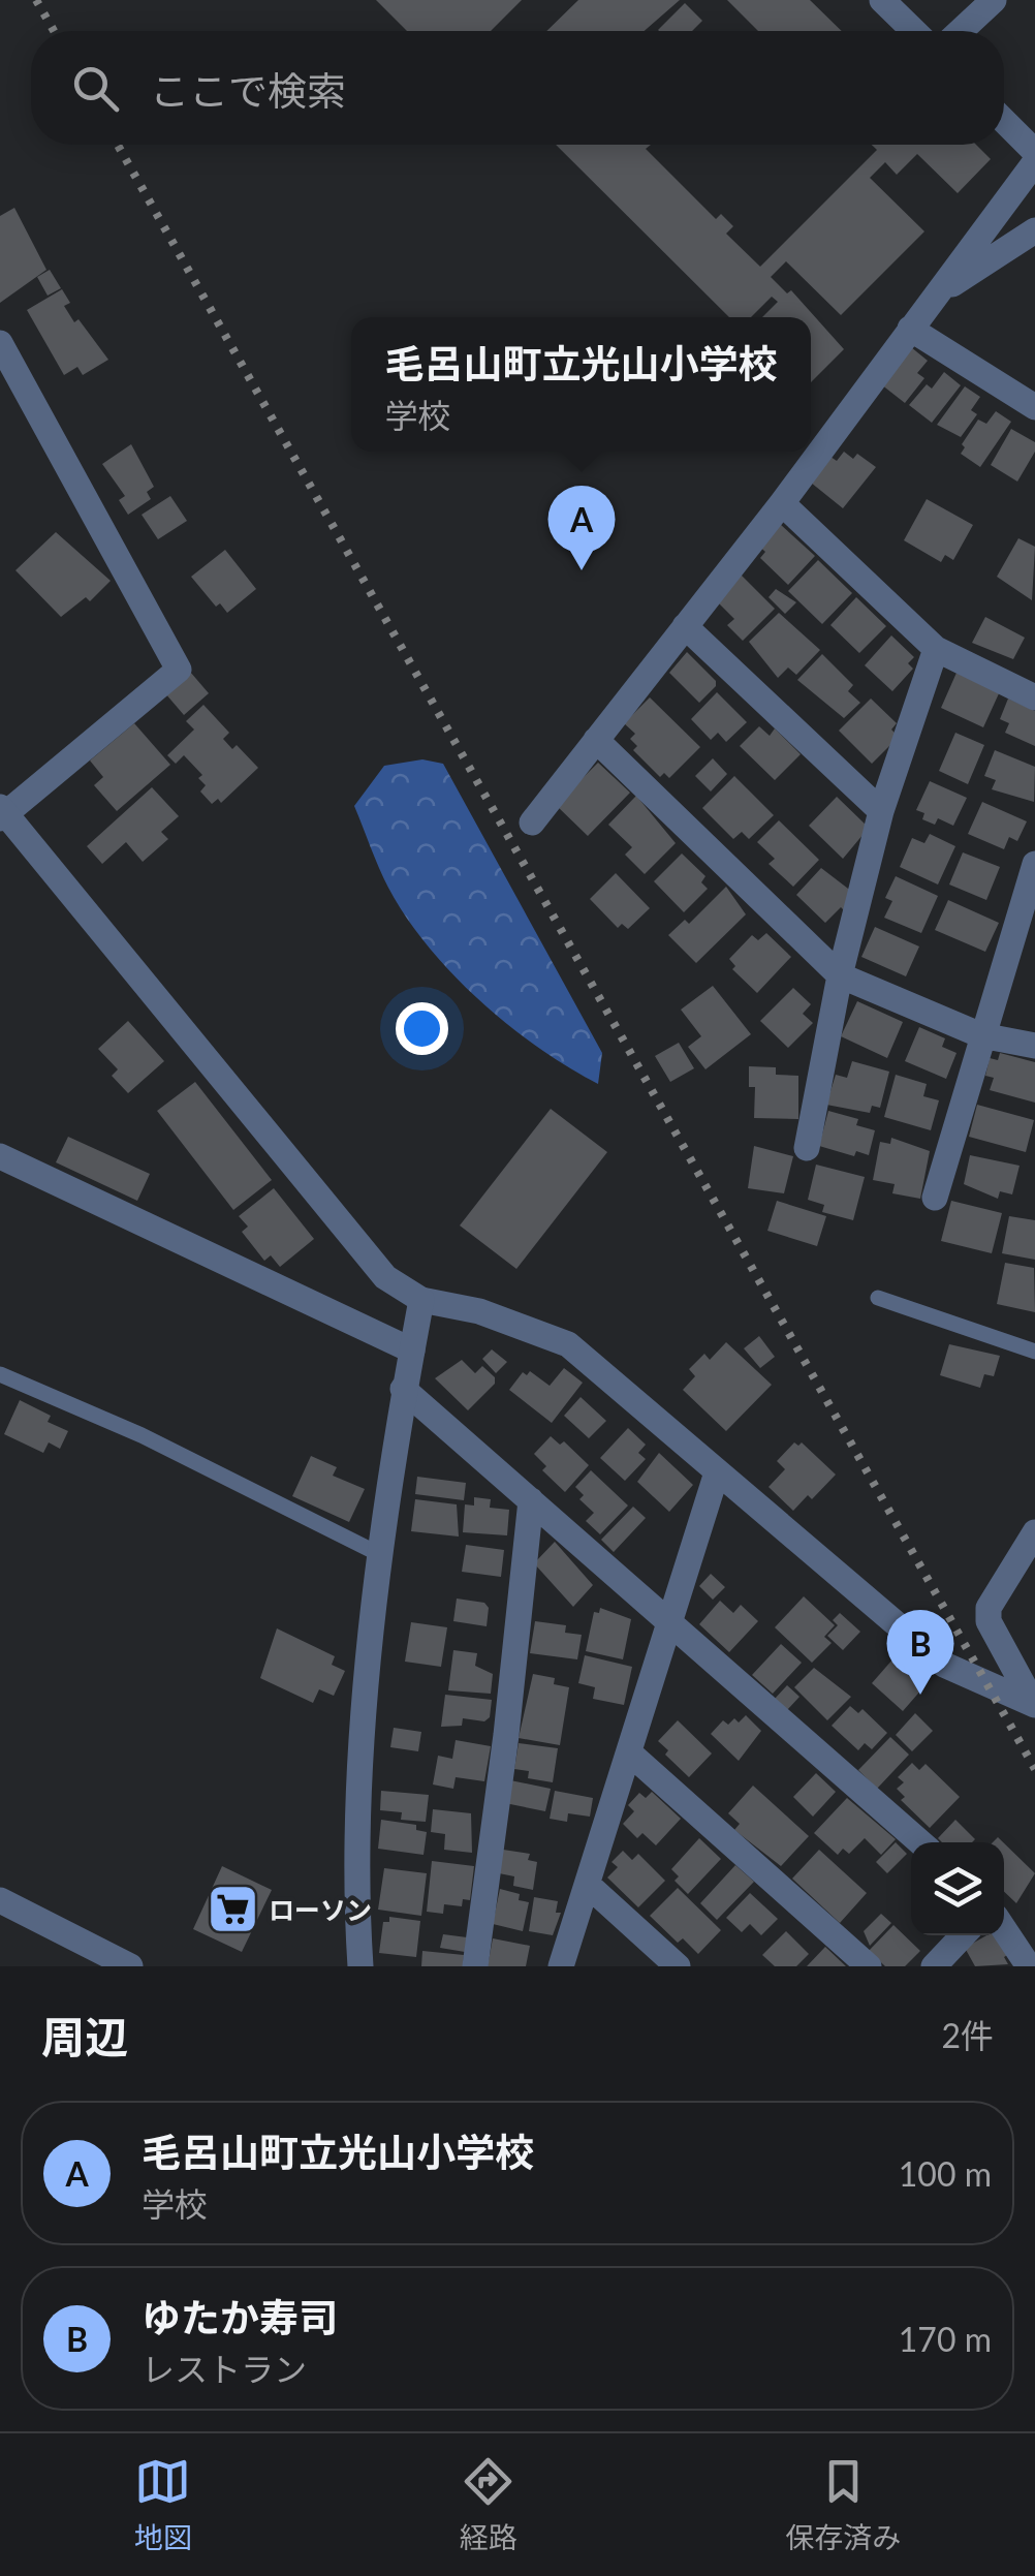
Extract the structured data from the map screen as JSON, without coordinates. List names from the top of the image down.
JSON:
{
  "places": {
    "supermarket": ["ローソン"]
  },
  "page": {
    "search": "ここで検索",
    "popup": ["毛呂山町立光山小学校", "学校"],
    "pins": ["A", "B"],
    "heading": ["周辺", "2件"],
    "list": [
      {
        "mark": "A",
        "name": "毛呂山町立光山小学校",
        "note": "学校",
        "value": "100 m"
      },
      {
        "mark": "B",
        "name": "ゆたか寿司",
        "note": "レストラン",
        "value": "170 m"
      }
    ],
    "nav": ["地図", "経路", "保存済み"]
  }
}
